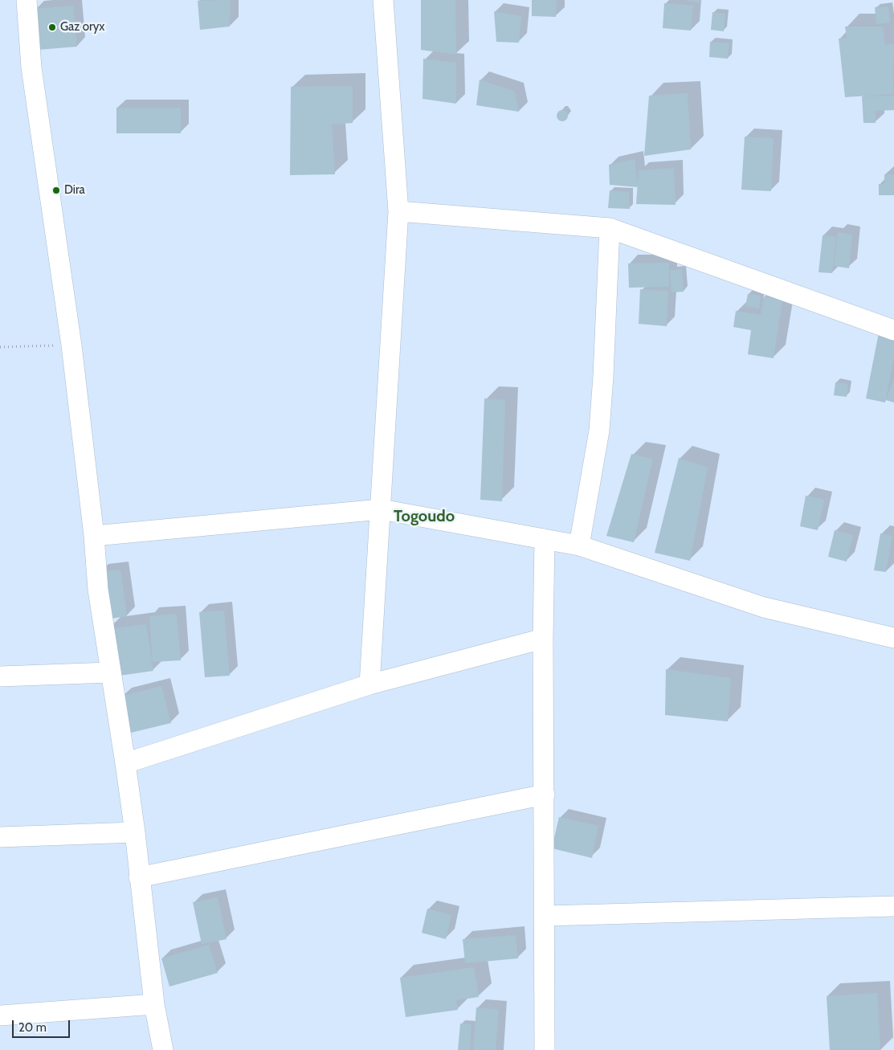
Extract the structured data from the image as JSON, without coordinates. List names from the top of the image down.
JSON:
{
  "districts": ["Togoudo"],
  "places": ["Gaz oryx", "Dira"],
  "scale_bar": "20 m"
}
